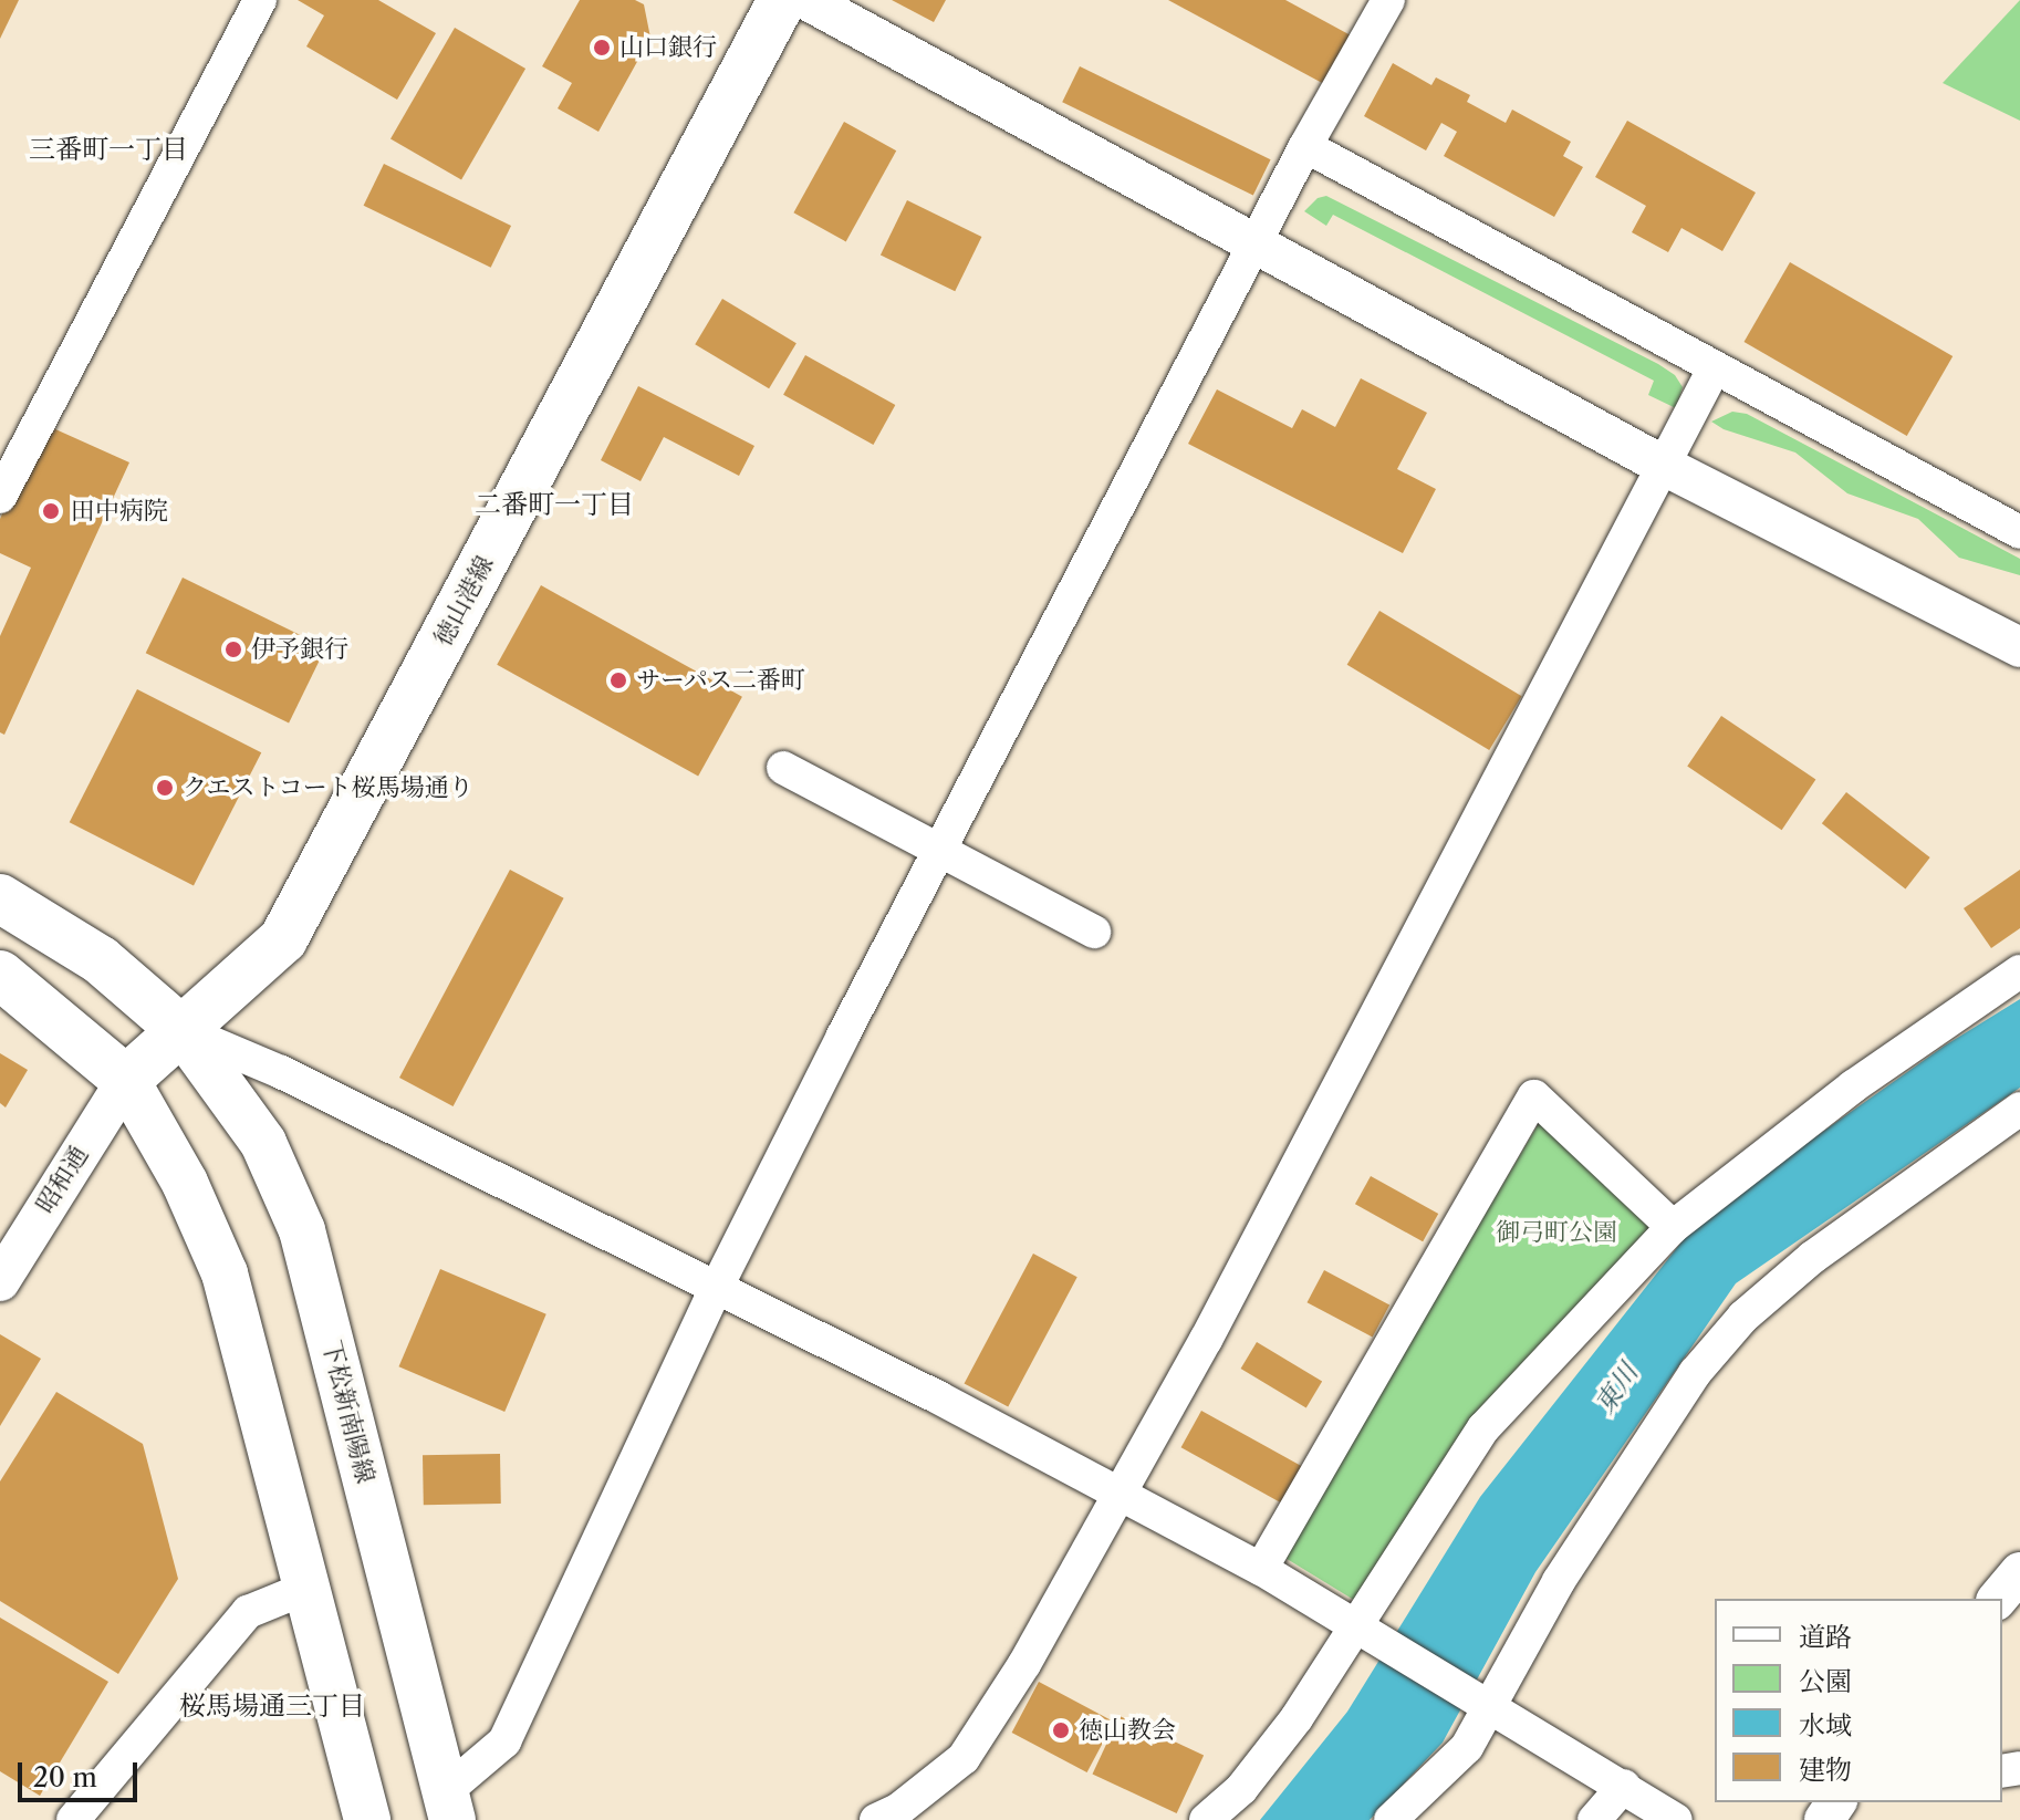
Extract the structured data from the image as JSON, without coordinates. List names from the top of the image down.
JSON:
{
  "streets": {
    "main road": ["徳山港線", "下松新南陽線"],
    "street": ["昭和通"]
  },
  "crossings": [
    ["徳山港線", "昭和通"],
    ["徳山港線", "下松新南陽線"]
  ],
  "districts": ["三番町一丁目", "二番町一丁目", "桜馬場通三丁目"],
  "water": ["東川"],
  "parks": ["御弓町公園"],
  "places": [
    "山口銀行",
    "田中病院",
    "伊予銀行",
    "サーパス二番町",
    "クエストコート桜馬場通り",
    "徳山教会"
  ],
  "legend": [
    "道路",
    "公園",
    "水域",
    "建物"
  ],
  "scale_bar": "20 m"
}
